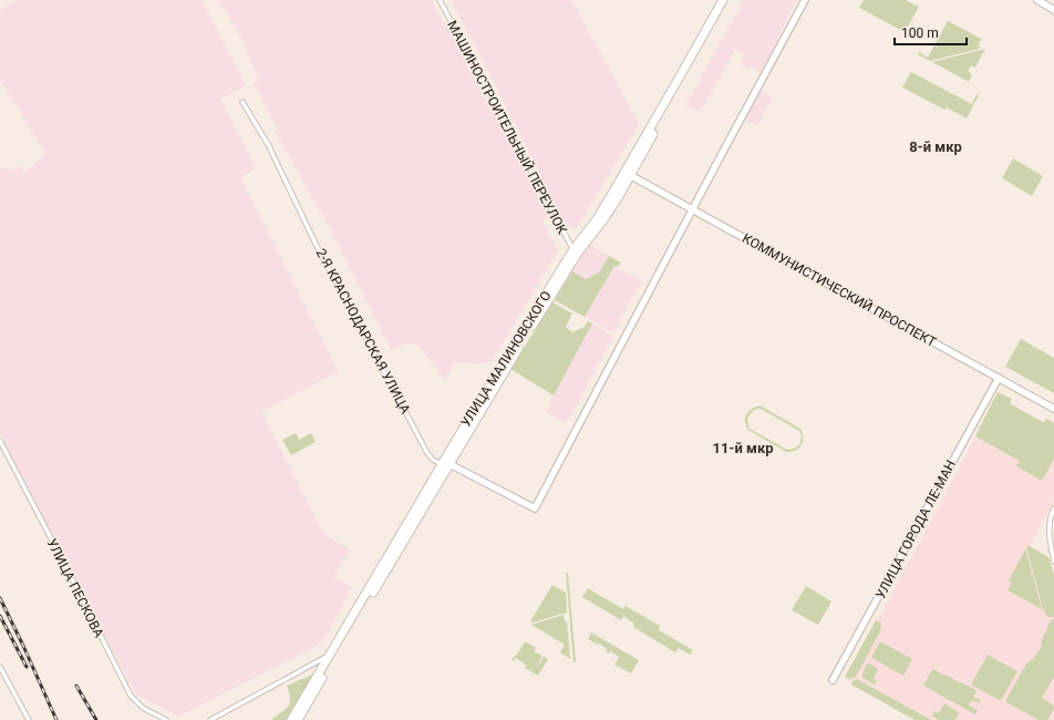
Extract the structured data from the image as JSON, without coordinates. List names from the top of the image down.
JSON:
{
  "streets": {
    "highway": ["УЛИЦА МАЛИНОВСКОГО"],
    "street": [
      "МАШИНОСТРОИТЕЛЬНЫЙ ПЕРЕУЛОК",
      "КОММУНИСТИЧЕСКИЙ ПРОСПЕКТ",
      "2-Я КРАСНОДАРСКАЯ УЛИЦА",
      "УЛИЦА ГОРОДА ЛЕ-МАН",
      "УЛИЦА ПЕСКОВА"
    ]
  },
  "crossings": [
    ["МАШИНОСТРОИТЕЛЬНЫЙ ПЕРЕУЛОК", "УЛИЦА МАЛИНОВСКОГО"],
    ["КОММУНИСТИЧЕСКИЙ ПРОСПЕКТ", "2-Я КРАСНОДАРСКАЯ УЛИЦА"],
    ["КОММУНИСТИЧЕСКИЙ ПРОСПЕКТ", "УЛИЦА МАЛИНОВСКОГО"],
    ["КОММУНИСТИЧЕСКИЙ ПРОСПЕКТ", "УЛИЦА ГОРОДА ЛЕ-МАН"],
    ["2-Я КРАСНОДАРСКАЯ УЛИЦА", "УЛИЦА МАЛИНОВСКОГО"]
  ],
  "districts": ["8-й мкр", "11-й мкр"],
  "scale_bar": "100 m"
}
